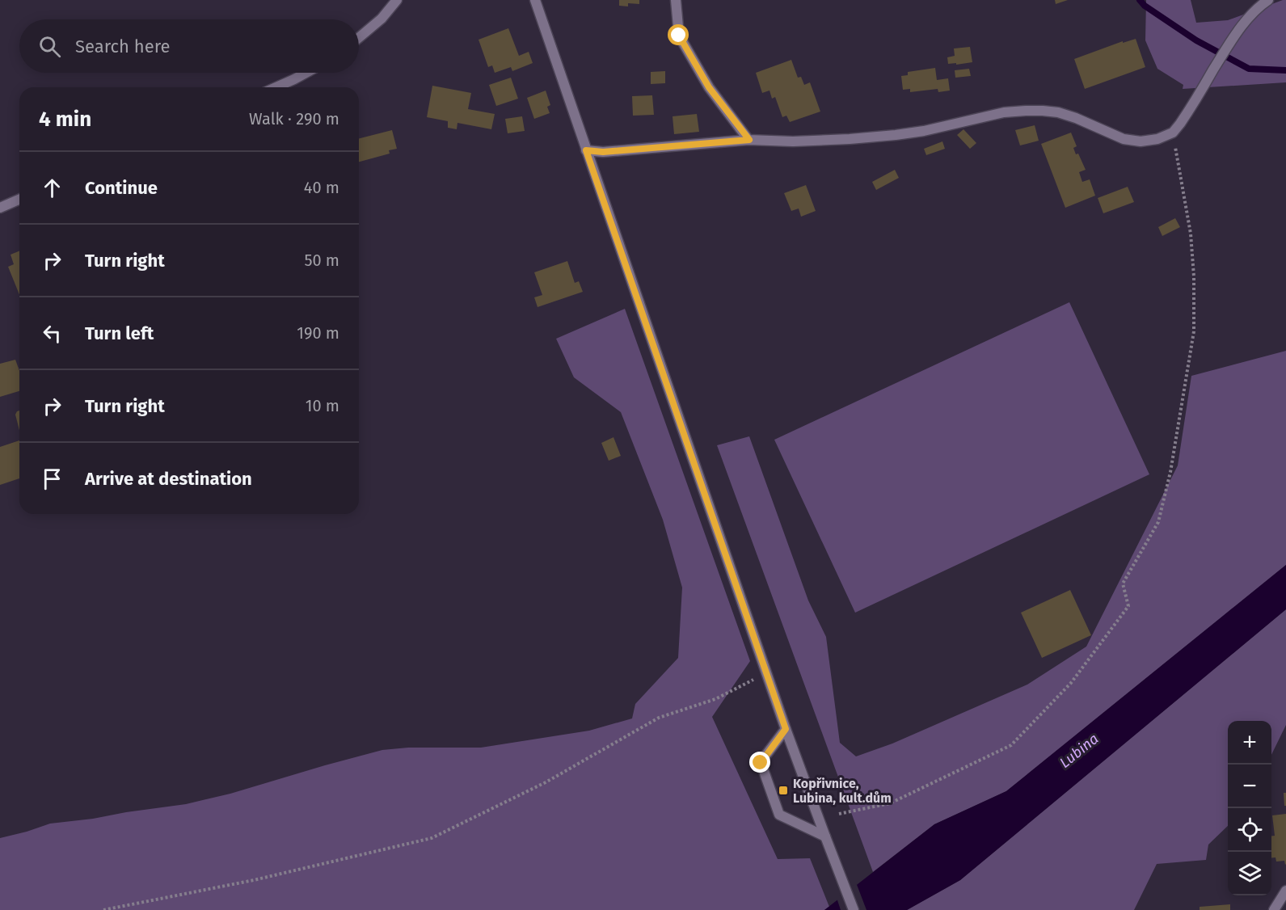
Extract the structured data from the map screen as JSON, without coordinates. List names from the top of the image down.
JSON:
{
  "water": ["Lubina"],
  "places": {
    "transit": ["Kopřivnice, Lubina, kult.dům"]
  },
  "page": {
    "search": "Search here",
    "heading": ["4 min", "Walk · 290 m"],
    "list": [
      ["Continue", "40 m"],
      ["Turn right", "50 m"],
      ["Turn left", "190 m"],
      ["Turn right", "10 m"],
      "Arrive at destination"
    ],
    "map_buttons": ["+", "−"]
  }
}
